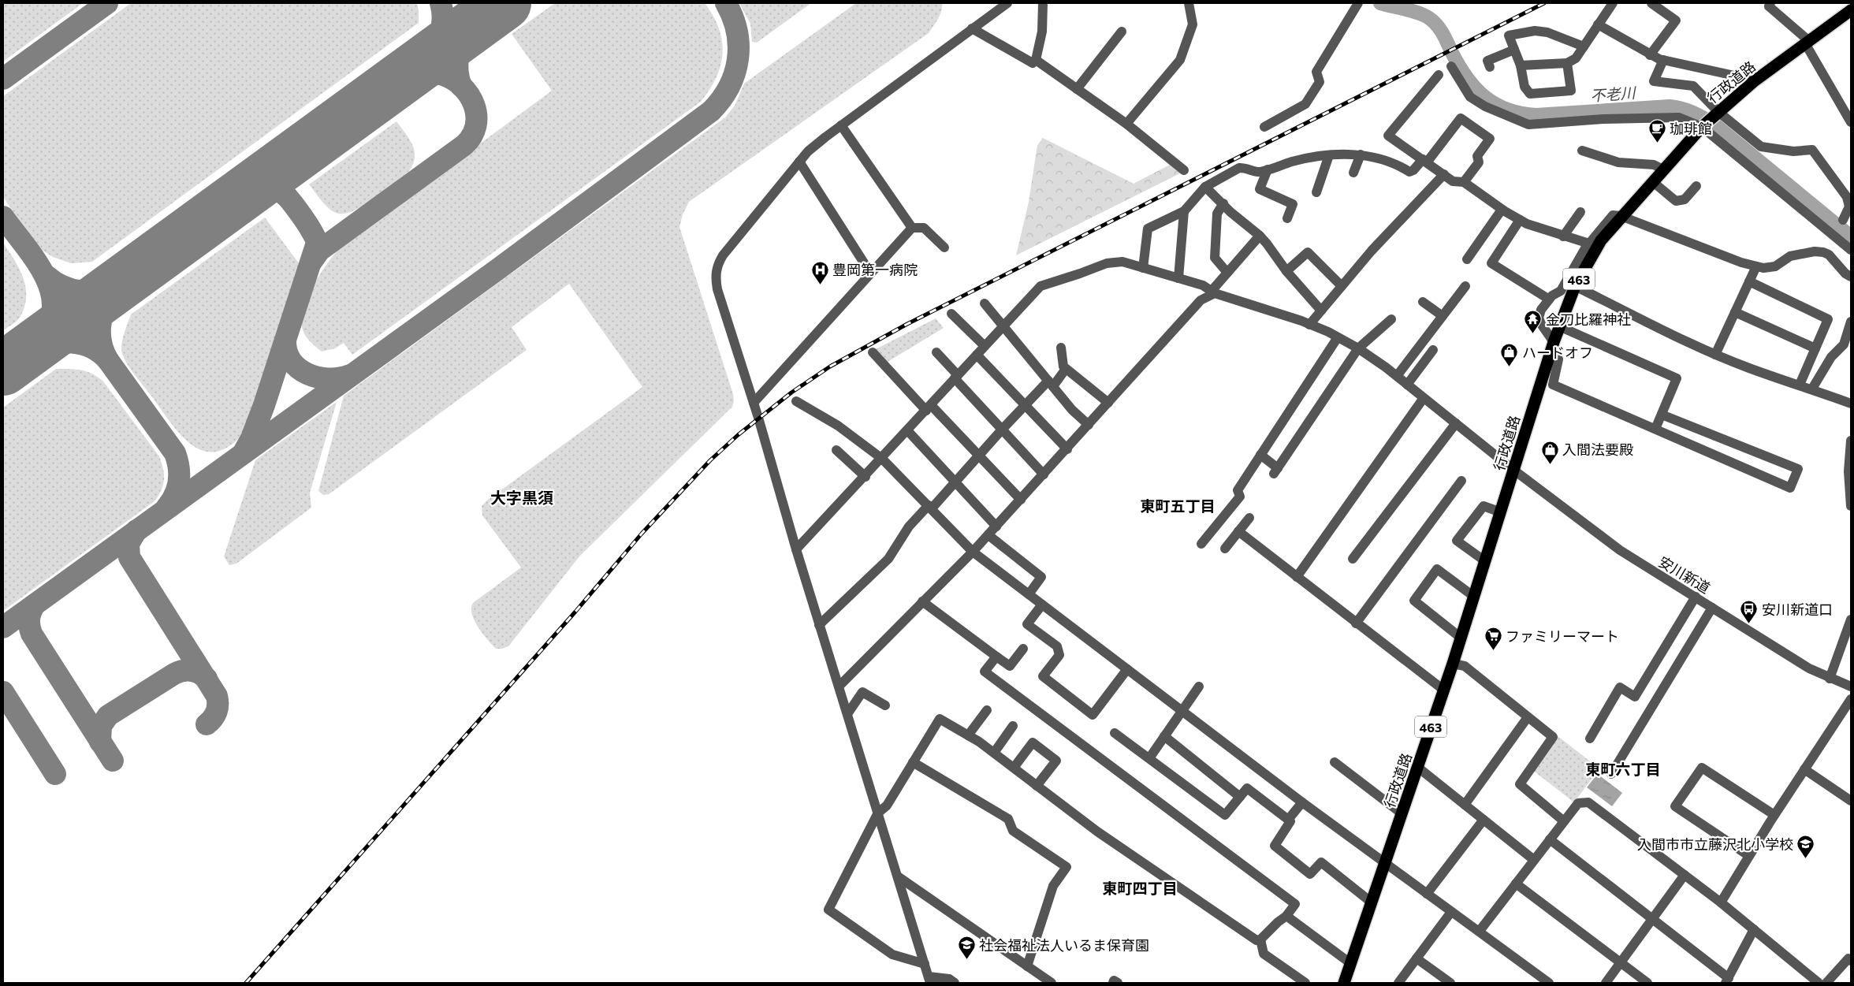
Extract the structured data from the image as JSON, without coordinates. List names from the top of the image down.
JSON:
{
  "streets": {
    "highway": ["行政道路", "463"],
    "street": ["安川新道"]
  },
  "crossings": [
    ["行政道路", "安川新道"]
  ],
  "districts": [
    "大字黒須",
    "東町五丁目",
    "東町六丁目",
    "東町四丁目"
  ],
  "water": ["不老川"],
  "places": {
    "cafe": ["珈琲館"],
    "hospital": ["豊岡第一病院"],
    "temple": ["金刀比羅神社"],
    "shop": ["ハードオフ", "入間法要殿"],
    "bus stop": ["安川新道口"],
    "supermarket": ["ファミリーマート"],
    "school or university": ["入間市市立藤沢北小学校", "社会福祉法人いるま保育園"]
  }
}
